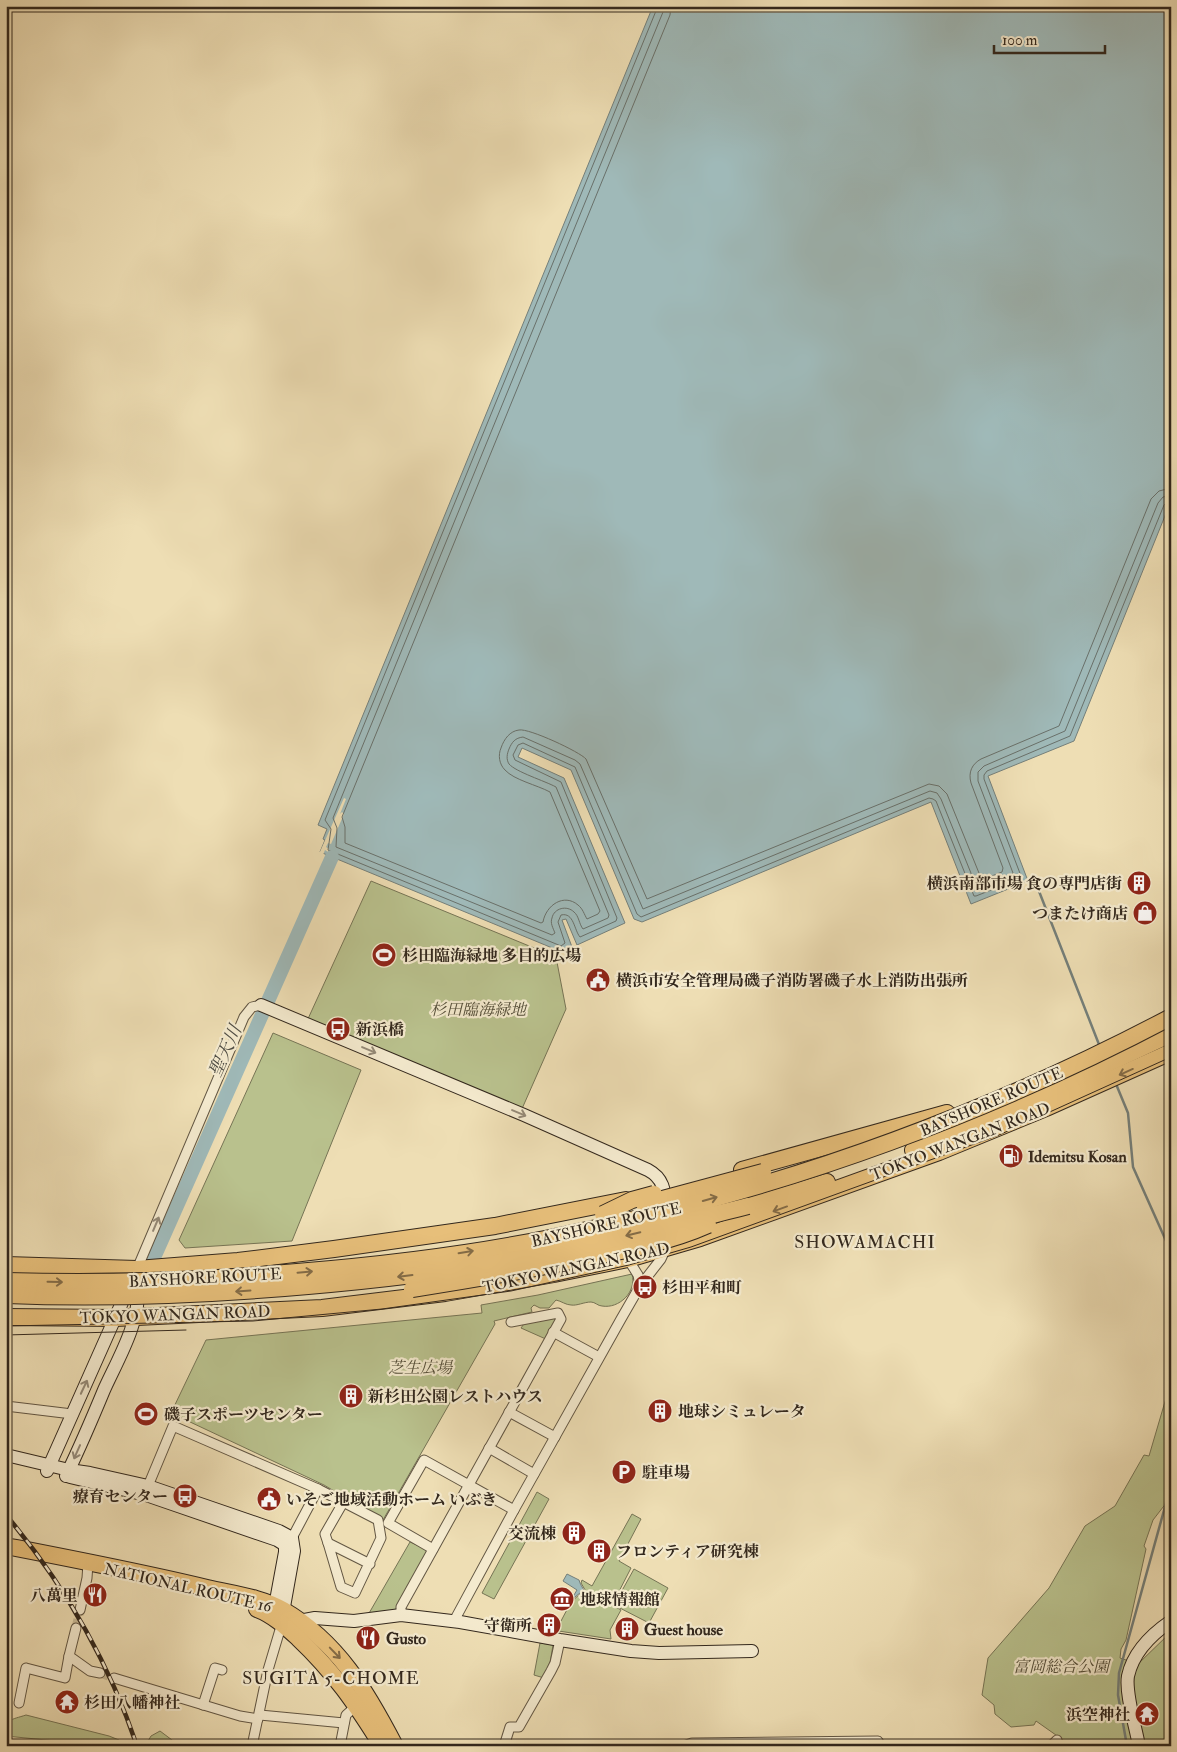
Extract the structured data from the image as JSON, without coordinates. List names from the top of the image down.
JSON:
{
  "streets": {
    "highway": ["BAYSHORE ROUTE", "TOKYO WANGAN ROAD", "NATIONAL ROUTE 16"]
  },
  "crossings": [
    ["BAYSHORE ROUTE", "TOKYO WANGAN ROAD"]
  ],
  "districts": ["SHOWAMACHI", "SUGITA 5-CHOME"],
  "water": ["聖天川"],
  "parks": ["杉田臨海緑地", "芝生広場", "富岡総合公園"],
  "places": {
    "building": [
      "横浜南部市場 食の専門店街",
      "新杉田公園レストハウス",
      "地球シミュレータ",
      "交流棟",
      "フロンティア研究棟",
      "守衛所",
      "Guest house"
    ],
    "shop": ["つまたけ商店"],
    "sports": ["杉田臨海緑地 多目的広場", "磯子スポーツセンター"],
    "public building": ["横浜市安全管理局磯子消防署磯子水上消防出張所", "いそご地域活動ホーム いぶき"],
    "bus stop": ["新浜橋", "杉田平和町", "療育センター"],
    "fuel station": ["Idemitsu Kosan"],
    "parking": ["駐車場"],
    "restaurant": ["八萬里", "Gusto"],
    "museum": ["地球情報館"],
    "temple": ["杉田八幡神社", "浜空神社"]
  },
  "scale_bar": "100 m"
}
